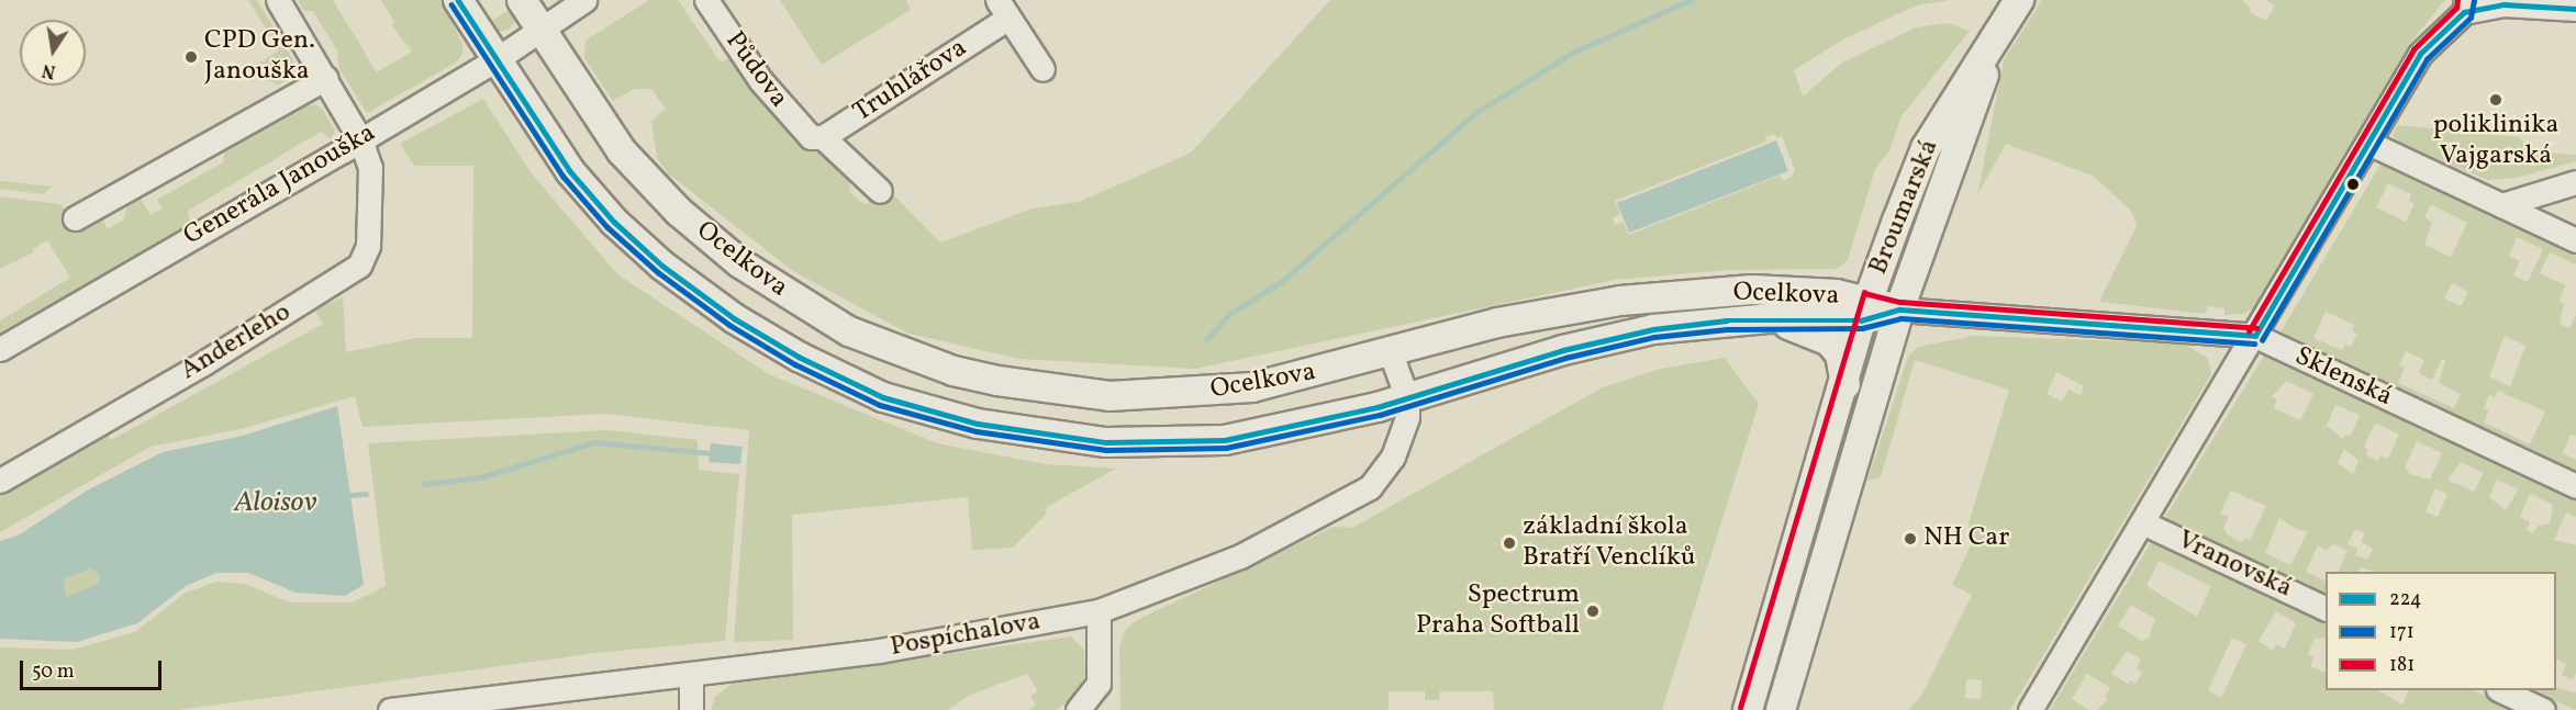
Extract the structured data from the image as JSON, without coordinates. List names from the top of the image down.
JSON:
{
  "streets": {
    "street": [
      "Půdova",
      "Truhlářova",
      "Generála Janouška",
      "Broumarská",
      "Ocelkova",
      "Anderleho",
      "Sklenská",
      "Vranovská",
      "Pospíchalova"
    ]
  },
  "crossings": [
    ["Půdova", "Truhlářova"],
    ["Generála Janouška", "Ocelkova"],
    ["Generála Janouška", "Anderleho"],
    ["Broumarská", "Ocelkova"],
    ["Broumarská", "Sklenská"],
    ["Ocelkova", "Sklenská"],
    ["Ocelkova", "Pospíchalova"]
  ],
  "water": ["Aloisov"],
  "places": [
    "CPD Gen. Janouška",
    "poliklinika Vajgarská",
    "NH Car",
    "základní škola Bratří Venclíků",
    "Spectrum Praha Softball"
  ],
  "lines": ["transit line 224", "transit line 181", "transit line 171"],
  "legend": ["224", "171", "181"],
  "scale_bar": "50 m",
  "north": "bottom"
}
